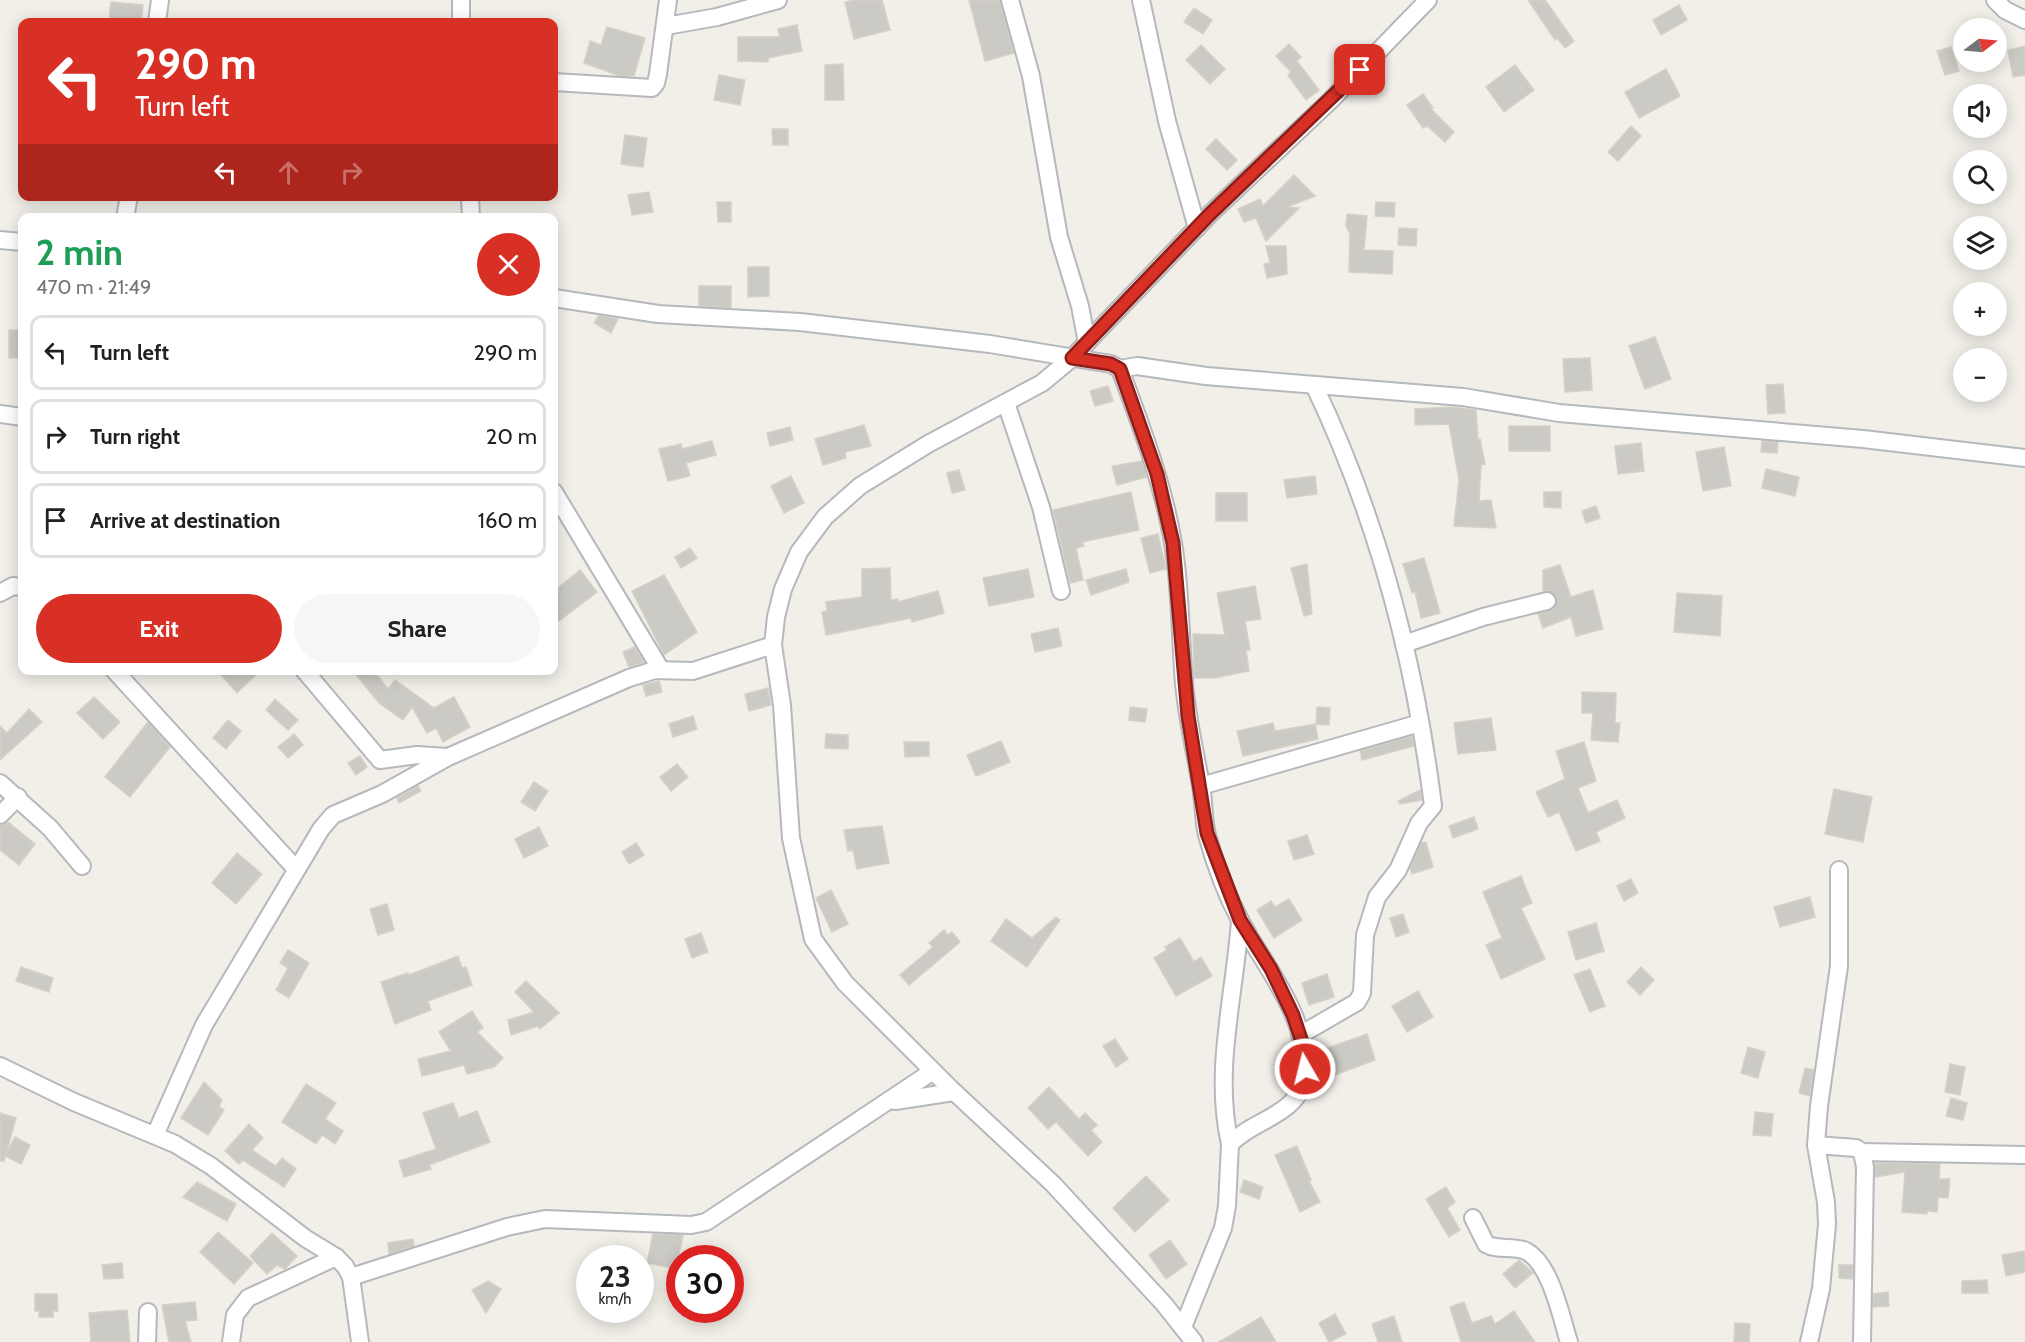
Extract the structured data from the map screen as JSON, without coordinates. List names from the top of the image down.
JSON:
{
  "north": "right",
  "page": {
    "map_buttons": ["+", "−"],
    "turn": ["290 m", "Turn left"],
    "heading": ["2 min", "470 m · 21:49"],
    "list": [
      {
        "name": "Turn left",
        "value": "290 m"
      },
      {
        "name": "Turn right",
        "value": "20 m"
      },
      {
        "name": "Arrive at destination",
        "value": "160 m"
      }
    ],
    "buttons": ["Exit", "Share"],
    "speed": "23 km/h",
    "limit": "30"
  }
}
